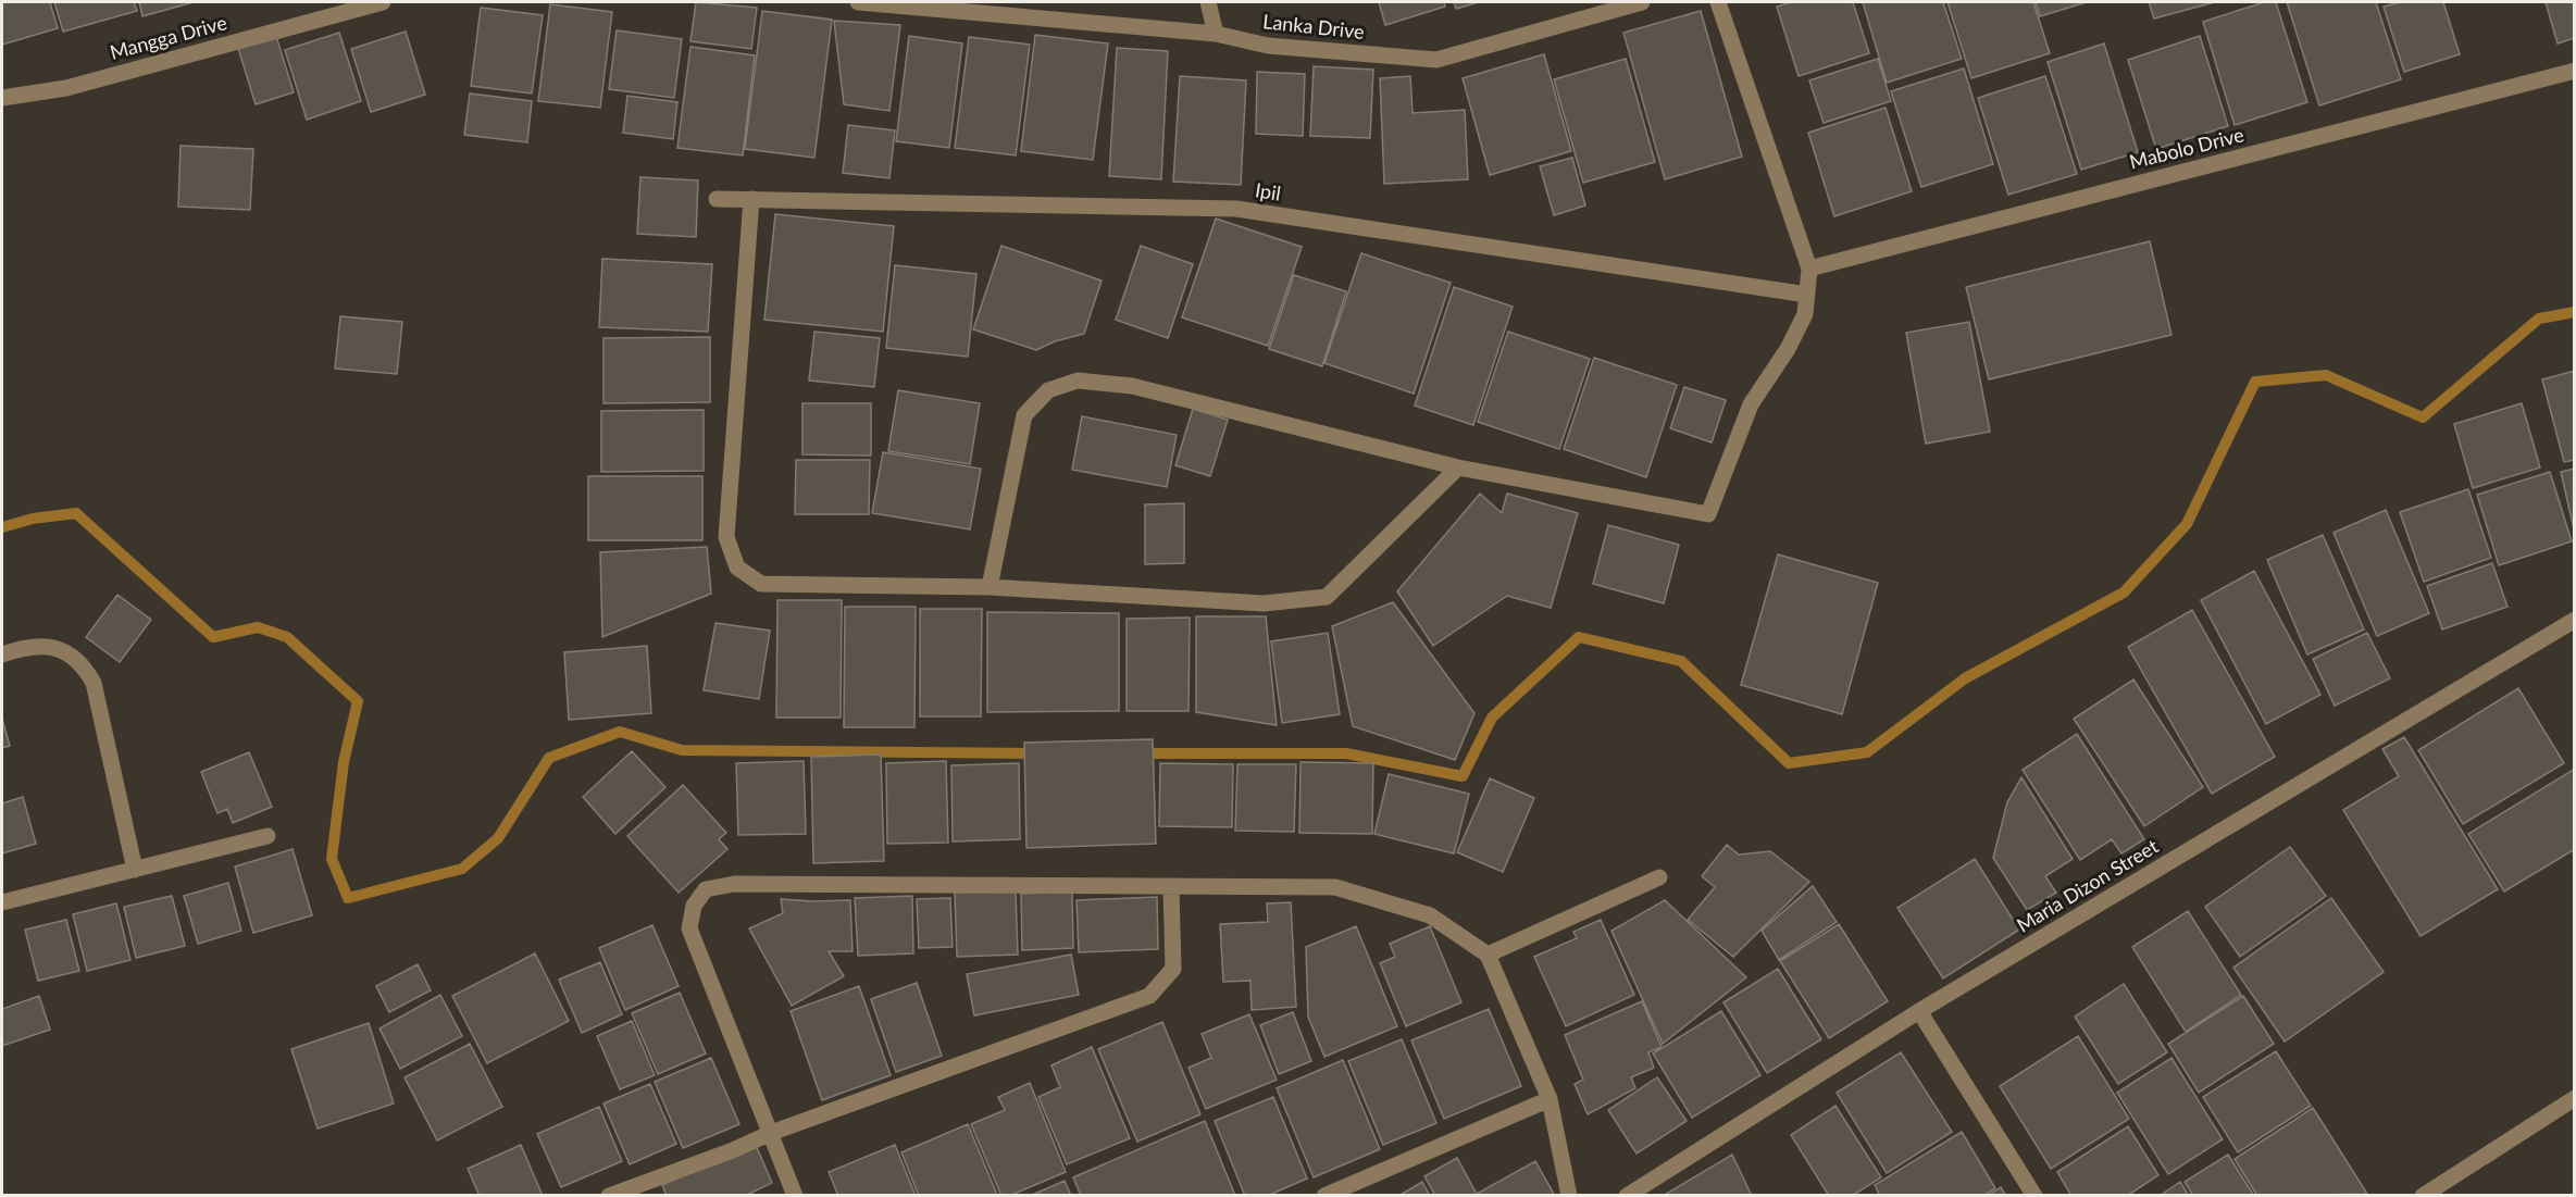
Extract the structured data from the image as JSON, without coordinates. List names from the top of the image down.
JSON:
{
  "streets": {
    "street": [
      "Lanka Drive",
      "Mangga Drive",
      "Mabolo Drive",
      "Ipil",
      "Maria Dizon Street"
    ]
  }
}
